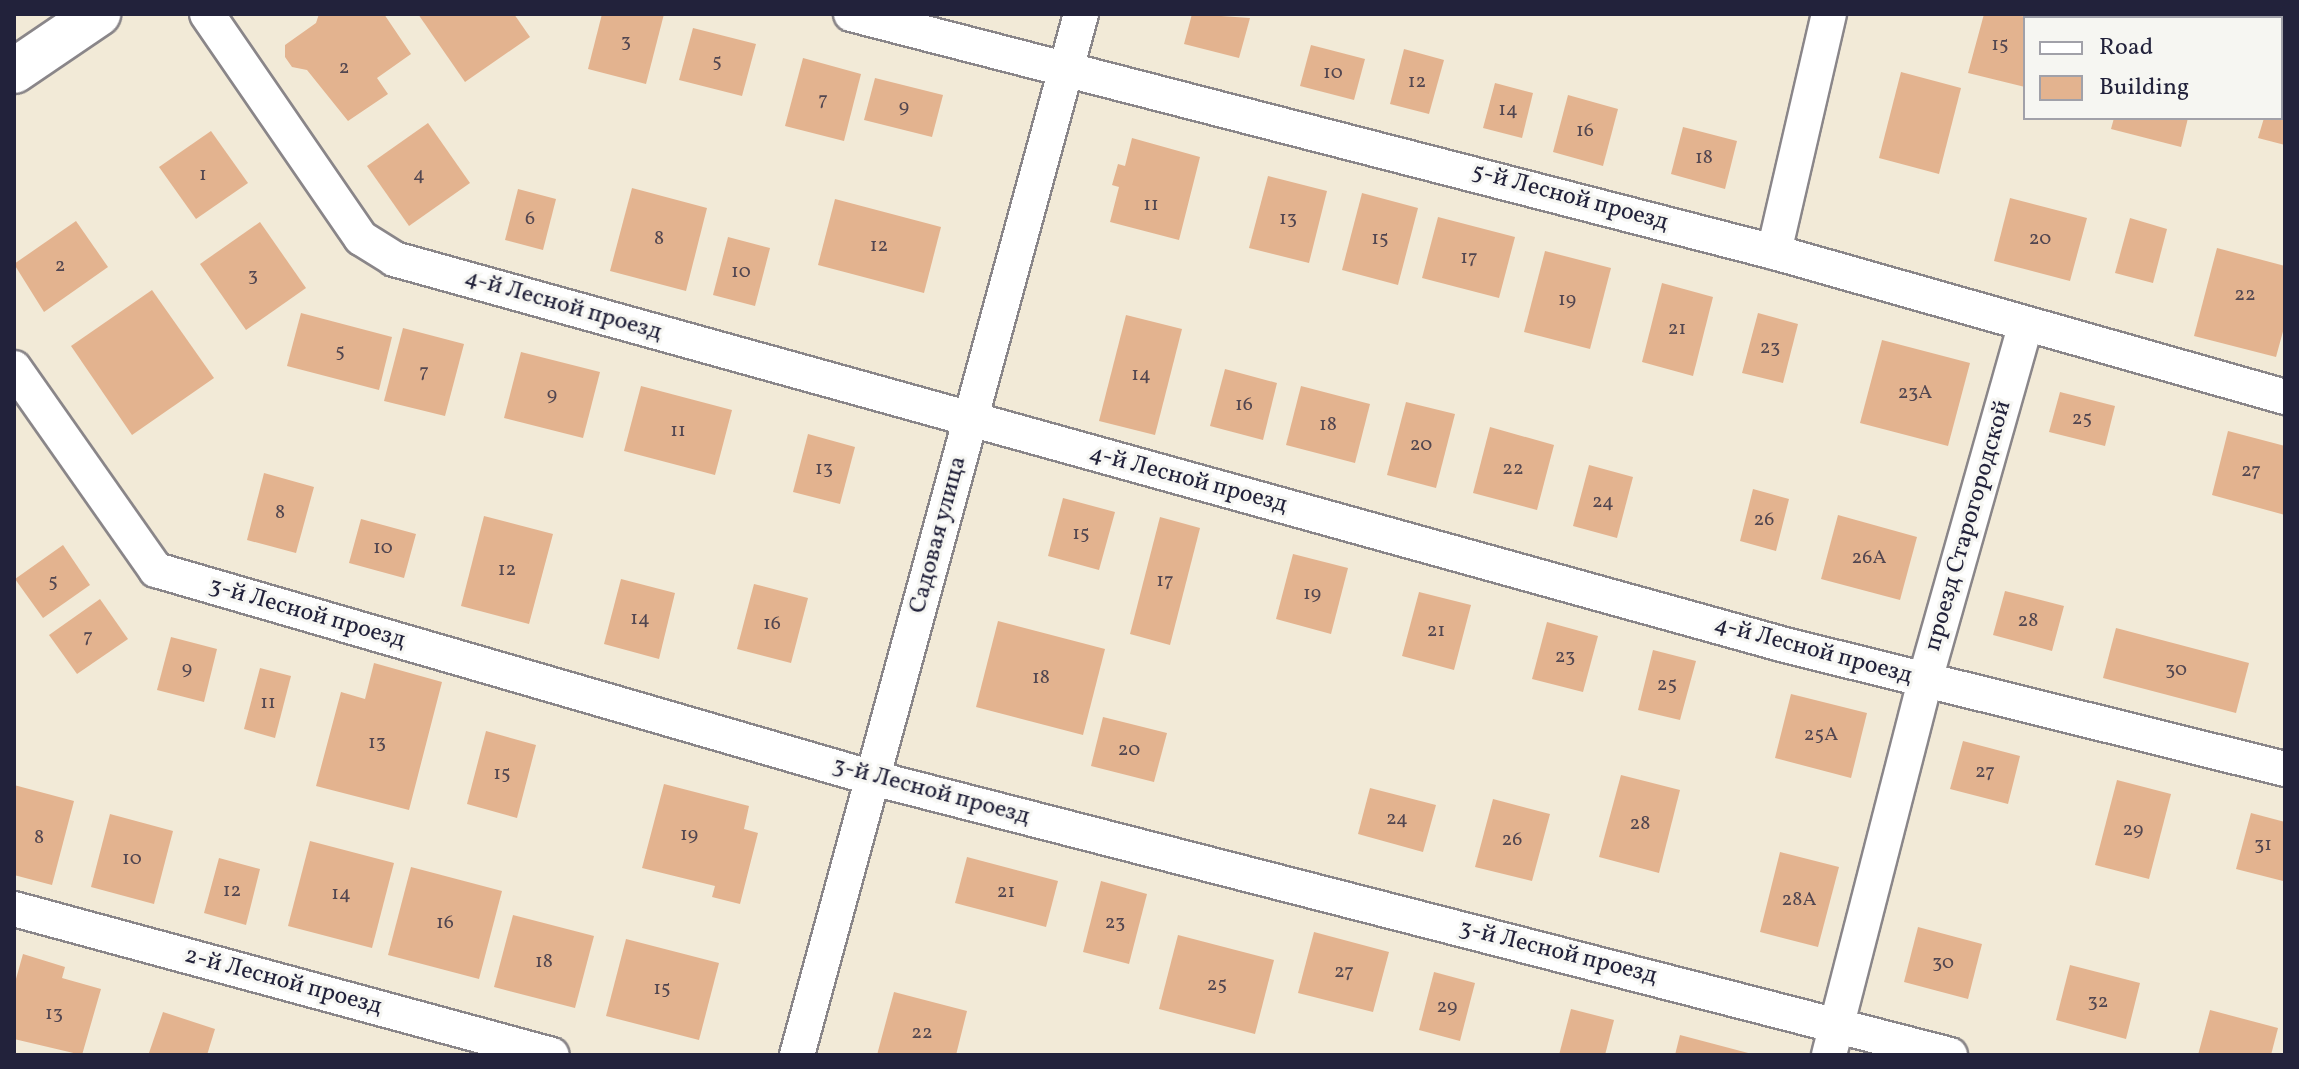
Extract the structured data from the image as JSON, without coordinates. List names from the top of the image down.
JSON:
{
  "streets": {
    "street": [
      "5-й Лесной проезд",
      "4-й Лесной проезд",
      "проезд Старогородской",
      "Садовая улица",
      "3-й Лесной проезд",
      "2-й Лесной проезд"
    ]
  },
  "crossings": [
    ["5-й Лесной проезд", "проезд Старогородской"],
    ["5-й Лесной проезд", "Садовая улица"],
    ["4-й Лесной проезд", "проезд Старогородской"],
    ["4-й Лесной проезд", "Садовая улица"],
    ["проезд Старогородской", "3-й Лесной проезд"],
    ["Садовая улица", "3-й Лесной проезд"]
  ],
  "house_numbers": [
    "3",
    "15",
    "5",
    "2",
    "10",
    "12",
    "7",
    "9",
    "14",
    "16",
    "18",
    "1",
    "4",
    "11",
    "6",
    "13",
    "8",
    "15",
    "20",
    "12",
    "17",
    "2",
    "10",
    "3",
    "22",
    "19",
    "21",
    "23",
    "5",
    "7",
    "14",
    "23А",
    "9",
    "16",
    "25",
    "18",
    "11",
    "20",
    "13",
    "22",
    "27",
    "24",
    "8",
    "26",
    "15",
    "10",
    "26А",
    "12",
    "17",
    "5",
    "19",
    "14",
    "28",
    "16",
    "21",
    "7",
    "23",
    "9",
    "30",
    "18",
    "25",
    "11",
    "25А",
    "13",
    "20",
    "27",
    "15",
    "24",
    "28",
    "29",
    "19",
    "8",
    "26",
    "31",
    "10",
    "12",
    "21",
    "14",
    "28А",
    "16",
    "23",
    "18",
    "30",
    "27",
    "25",
    "15",
    "32",
    "29",
    "13",
    "22"
  ],
  "legend": ["Road", "Building"]
}
